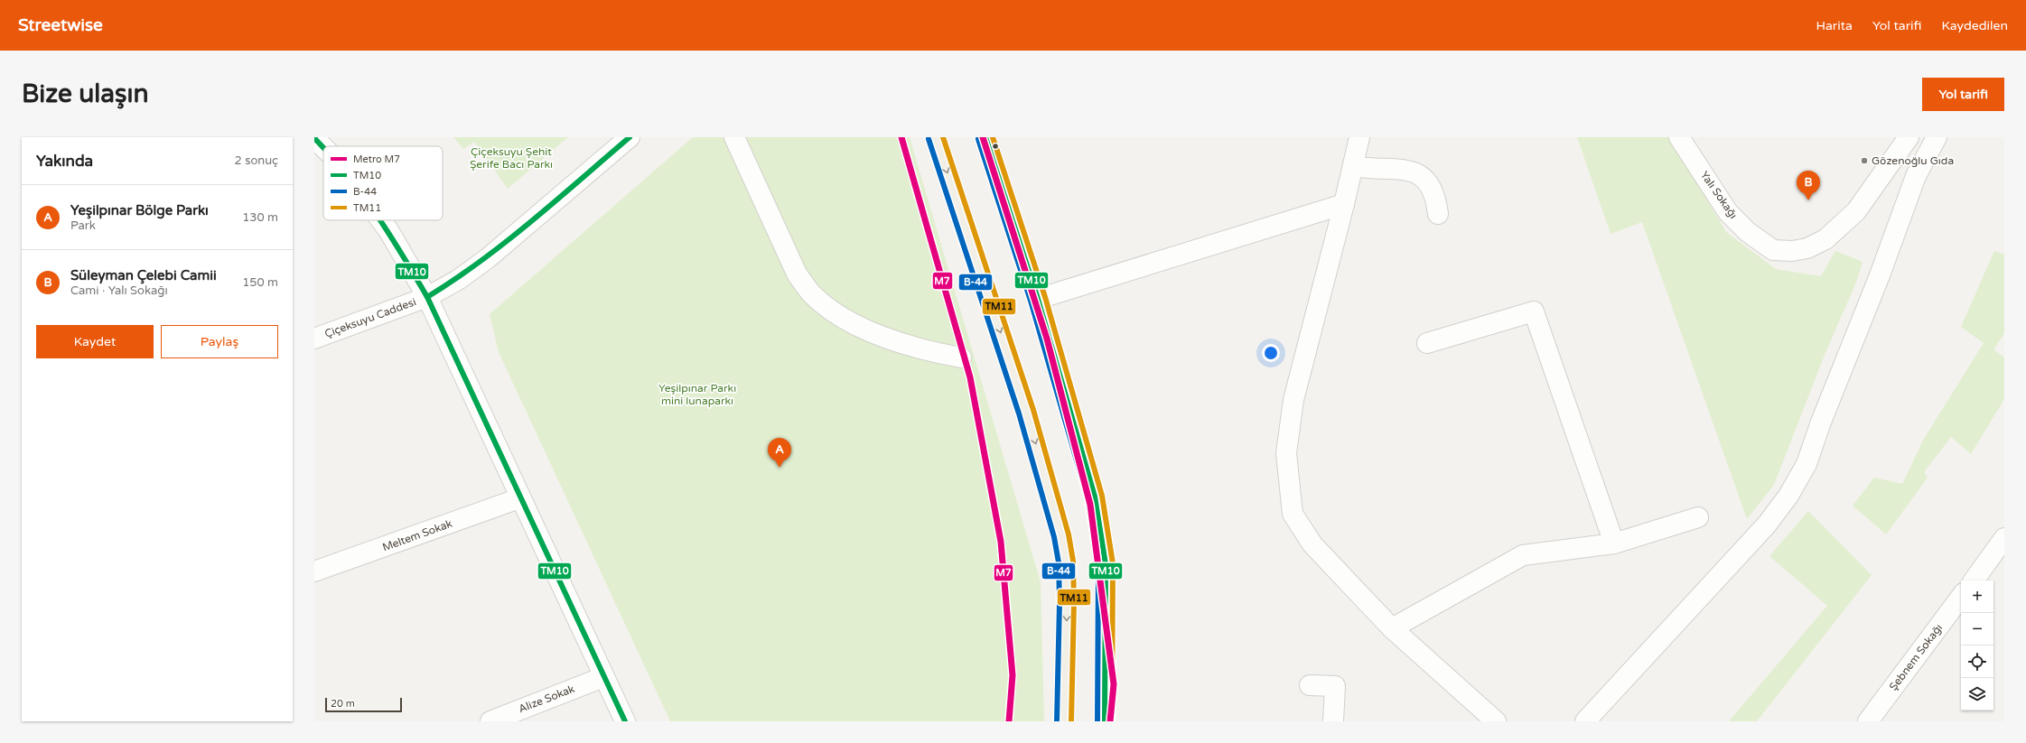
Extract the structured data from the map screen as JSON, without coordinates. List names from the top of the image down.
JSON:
{
  "streets": {
    "street": [
      "Yalı Sokağı",
      "Çiçeksuyu Caddesi",
      "Meltem Sokak",
      "Şebnem Sokağı",
      "Alize Sokak"
    ]
  },
  "parks": ["Çiçeksuyu Şehit Şerife Bacı Parkı", "Yeşilpınar Parkı mini lunaparkı"],
  "places": ["Gözenoğlu Gıda"],
  "lines": [
    "metro line M7",
    "transit line TM10",
    "transit line TM11",
    "transit line B-44"
  ],
  "legend": [
    "Metro M7",
    "TM10",
    "B-44",
    "TM11"
  ],
  "scale_bar": "20 m",
  "page": {
    "header": "Streetwise",
    "nav": ["Harita", "Yol tarifi", "Kaydedilen"],
    "buttons": [
      "Yol tarifi",
      ["Kaydet", "Paylaş"]
    ],
    "title": "Bize ulaşın",
    "heading": ["Yakında", "2 sonuç"],
    "pins": ["B", "A"],
    "list": [
      {
        "mark": "A",
        "name": "Yeşilpınar Bölge Parkı",
        "note": "Park",
        "value": "130 m"
      },
      {
        "mark": "B",
        "name": "Süleyman Çelebi Camii",
        "note": "Cami · Yalı Sokağı",
        "value": "150 m"
      }
    ],
    "map_buttons": ["+", "−"],
    "scale": "20 m"
  }
}
